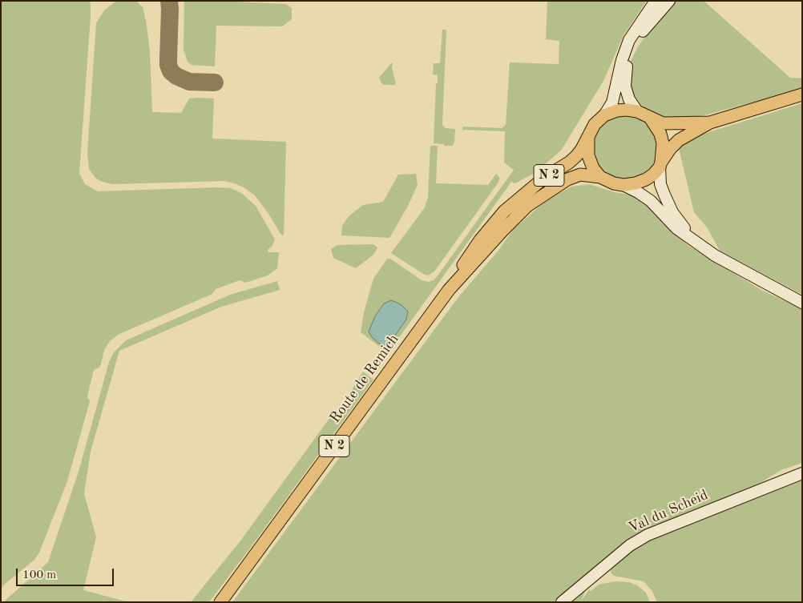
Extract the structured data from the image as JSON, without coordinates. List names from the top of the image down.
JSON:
{
  "streets": {
    "main road": ["N 2", "Route de Remich", "Val du Scheid"]
  },
  "scale_bar": "100 m"
}
